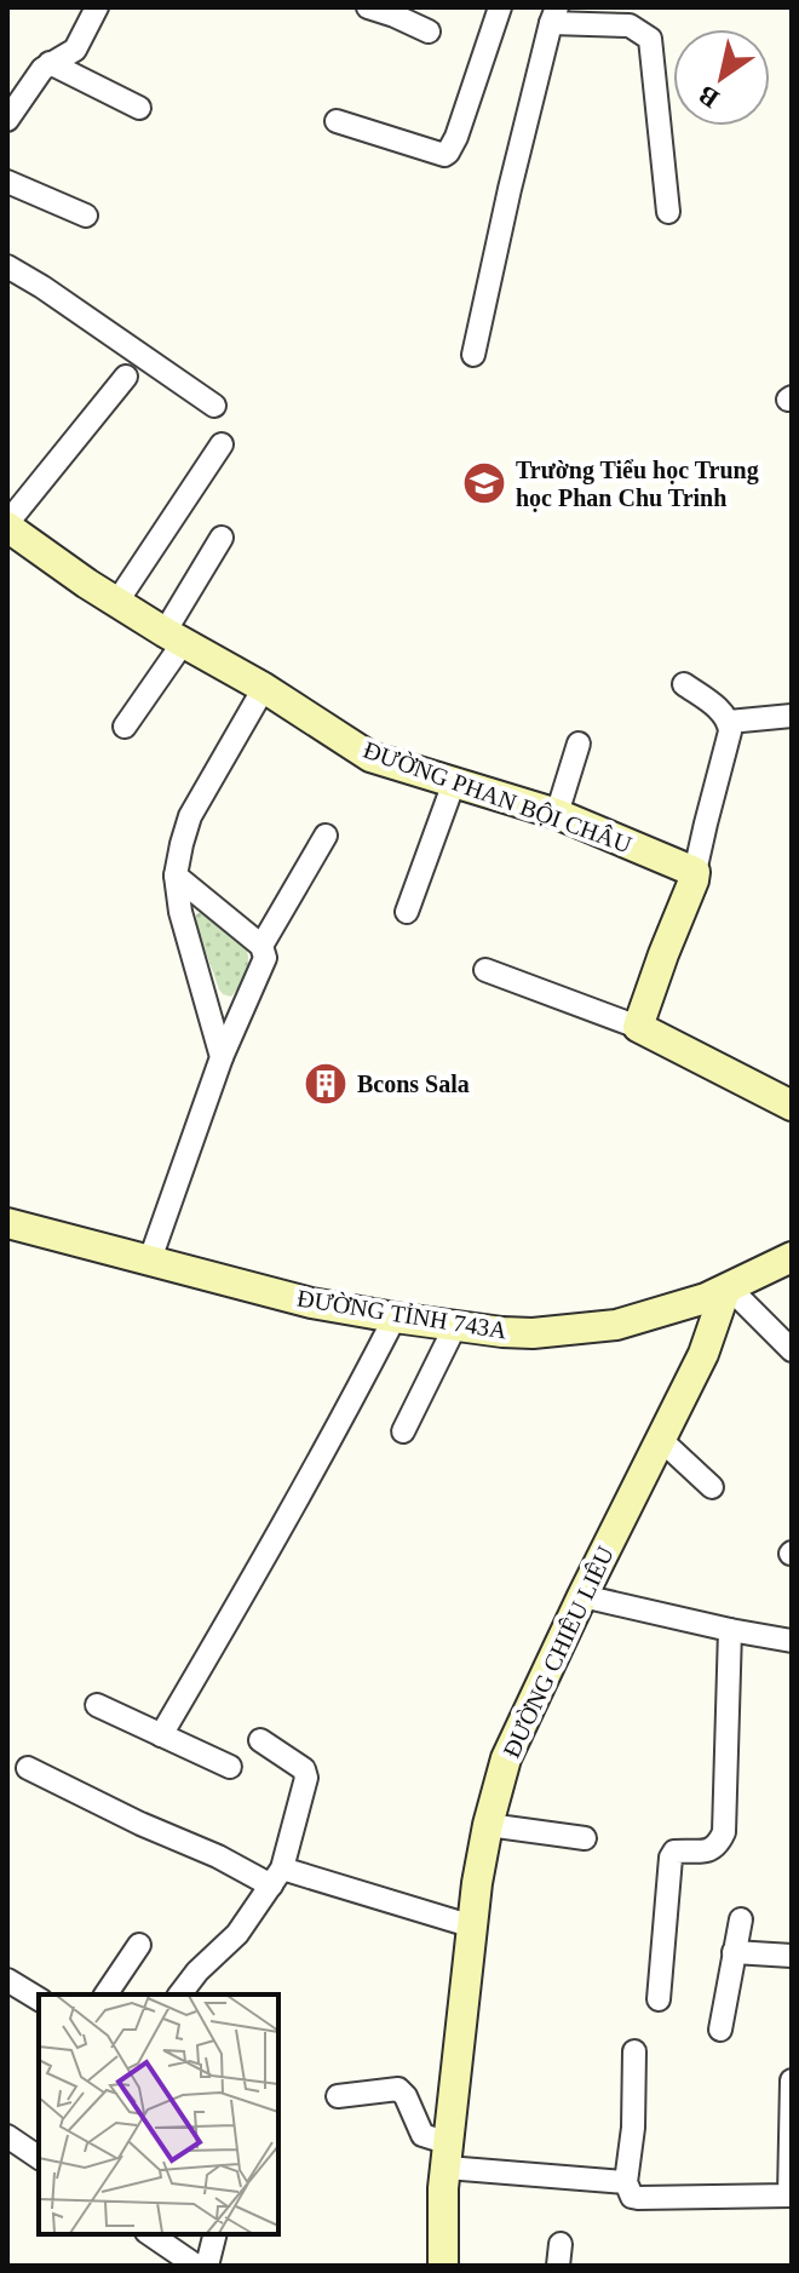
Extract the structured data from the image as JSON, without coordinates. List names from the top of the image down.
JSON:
{
  "streets": {
    "street": ["ĐƯỜNG PHAN BỘI CHÂU", "ĐƯỜNG TỈNH 743A", "ĐƯỜNG CHIÊU LIÊU"]
  },
  "crossings": [
    ["ĐƯỜNG TỈNH 743A", "ĐƯỜNG CHIÊU LIÊU"]
  ],
  "places": {
    "school or university": ["Trường Tiểu học Trung học Phan Chu Trinh"],
    "building": ["Bcons Sala"]
  },
  "north": "bottom left"
}
